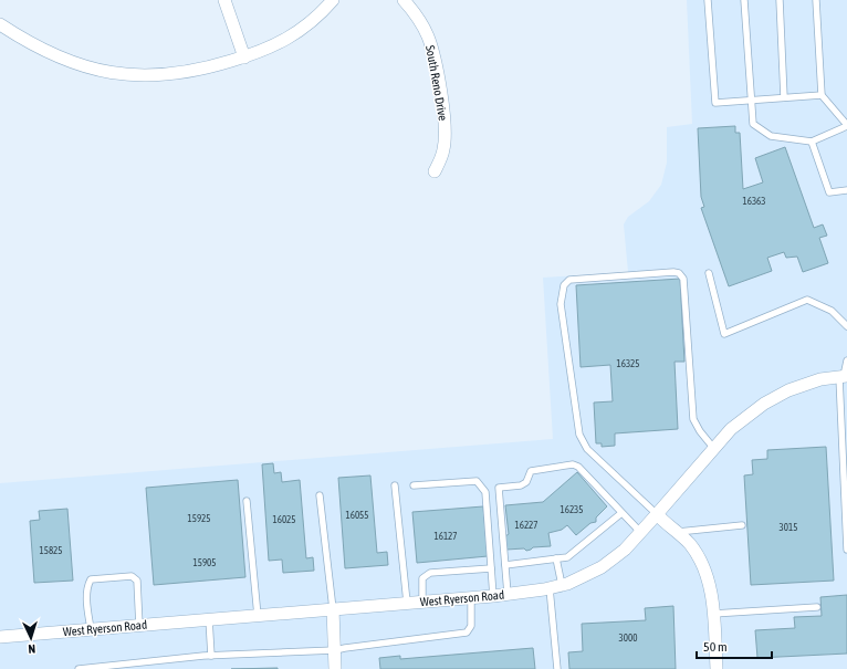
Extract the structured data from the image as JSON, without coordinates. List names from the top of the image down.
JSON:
{
  "streets": {
    "street": ["South Reno Drive", "West Ryerson Road"]
  },
  "house_numbers": [
    "16363",
    "16325",
    "16235",
    "16055",
    "15925",
    "16025",
    "16227",
    "3015",
    "16127",
    "15825",
    "15905",
    "3000"
  ],
  "scale_bar": "50 m",
  "north": "bottom"
}
